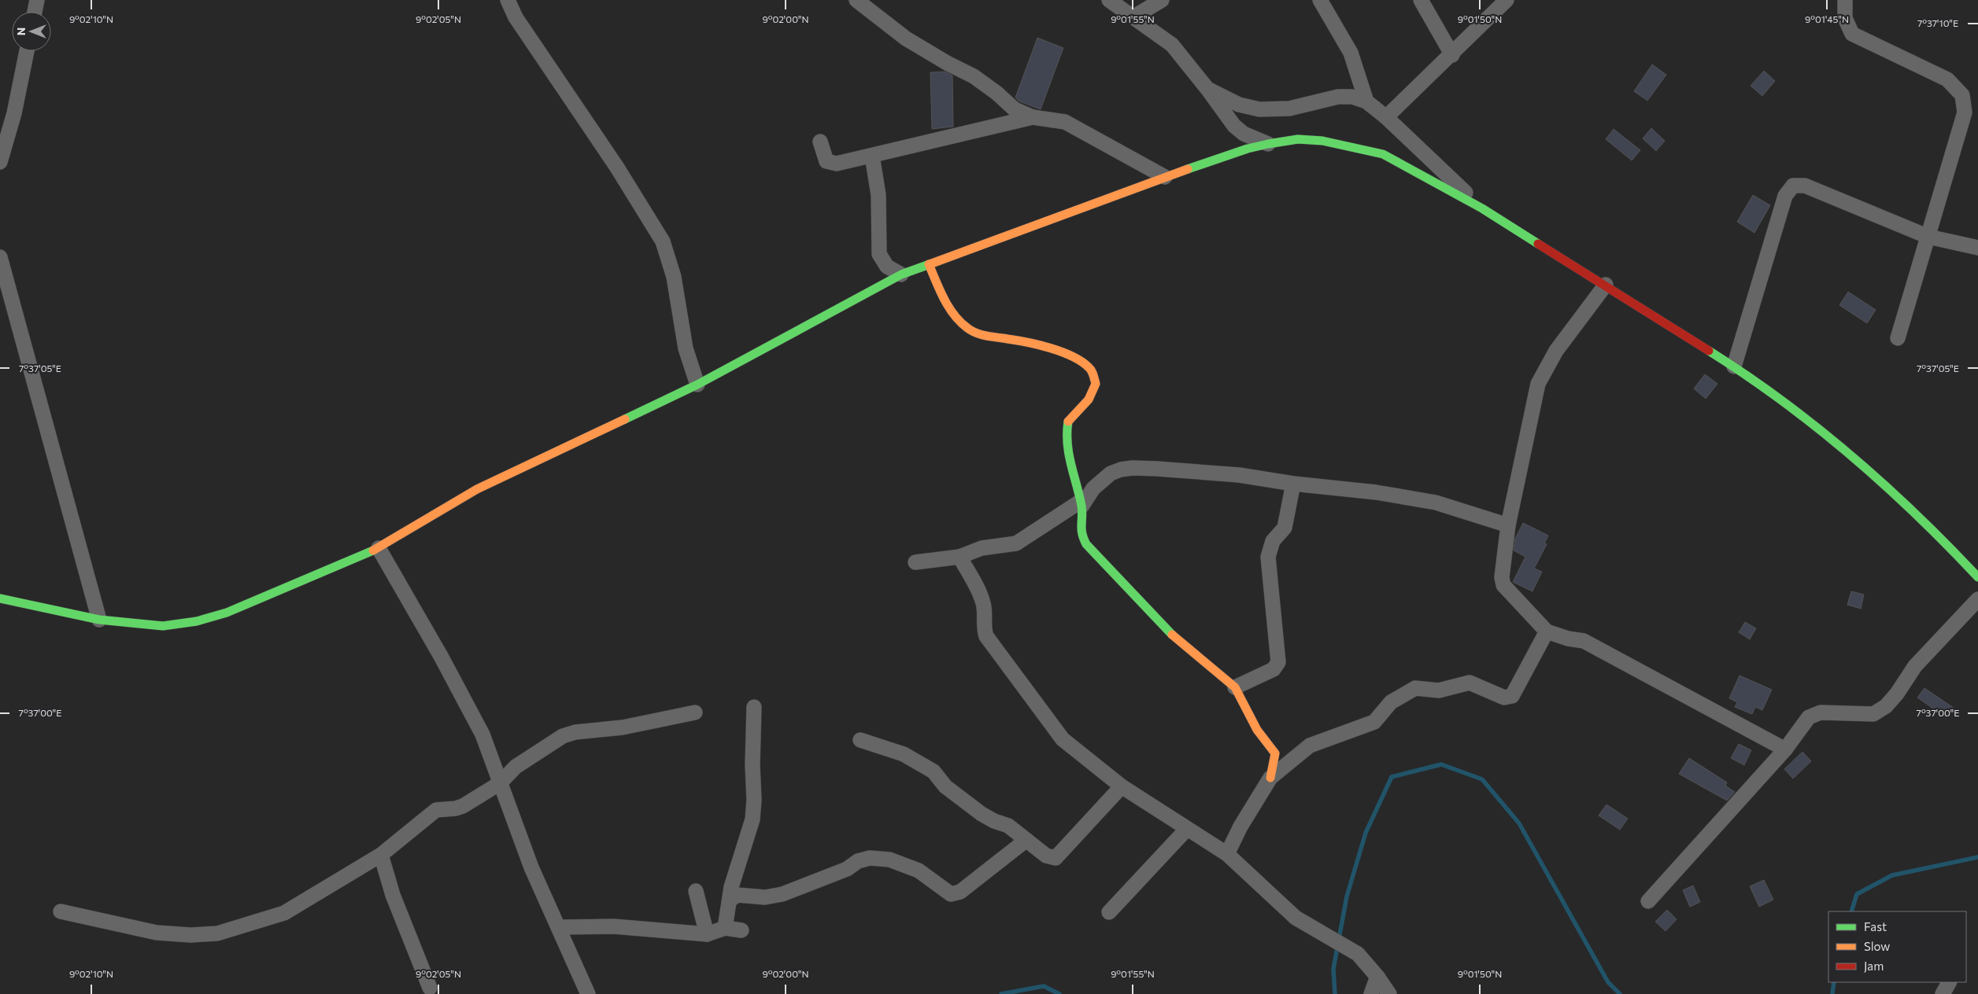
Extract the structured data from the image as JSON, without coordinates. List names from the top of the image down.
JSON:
{
  "legend": ["Fast", "Slow", "Jam"],
  "north": "left",
  "coordinates": [
    "9°02'10\"N",
    "9°02'05\"N",
    "9°02'00\"N",
    "9°01'55\"N",
    "9°01'50\"N",
    "9°01'45\"N",
    "7°37'10\"E",
    "7°37'05\"E",
    "7°37'00\"E"
  ]
}
